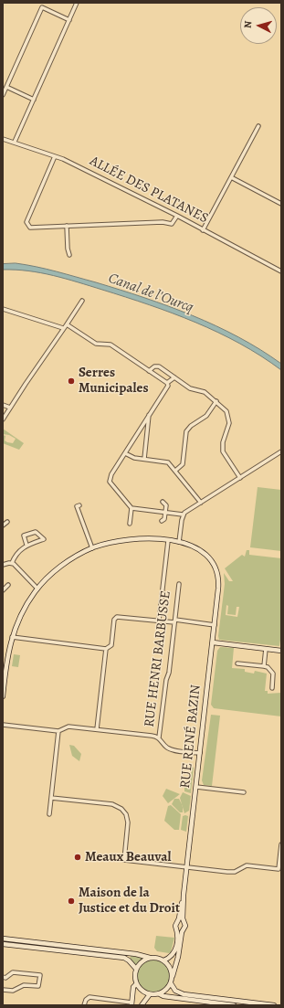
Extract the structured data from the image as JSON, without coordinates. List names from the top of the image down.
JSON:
{
  "streets": {
    "street": ["ALLÉE DES PLATANES", "RUE HENRI BARBUSSE", "RUE RENÉ BAZIN"]
  },
  "water": ["Canal de l'Ourcq"],
  "places": ["Serres Municipales", "Meaux Beauval", "Maison de la Justice et du Droit"],
  "north": "left"
}
